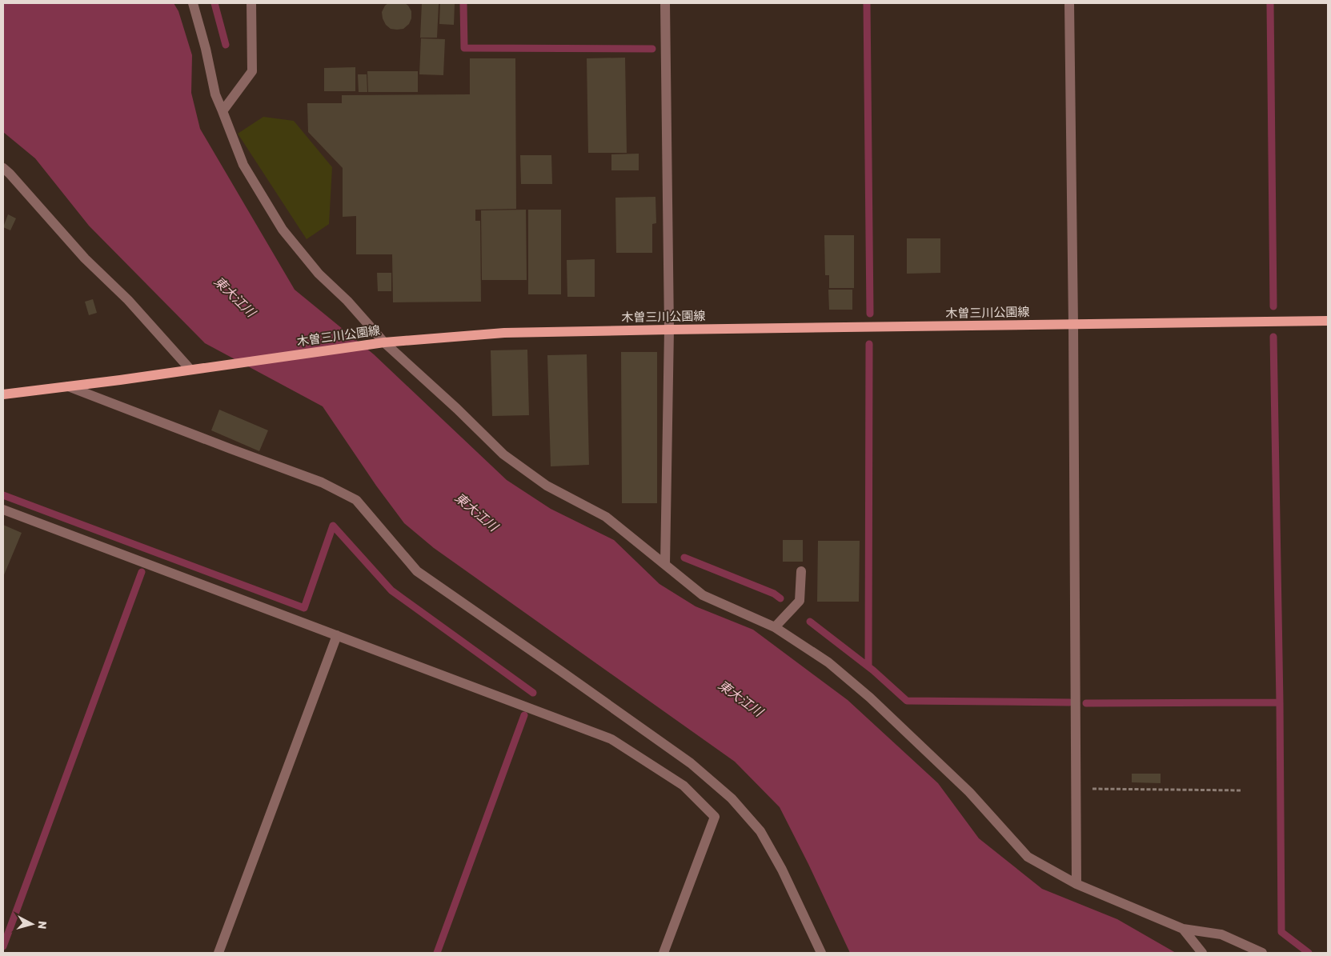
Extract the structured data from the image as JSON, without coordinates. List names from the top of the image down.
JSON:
{
  "streets": {
    "main road": ["木曽三川公園線"]
  },
  "water": ["東大江川"],
  "north": "right"
}
